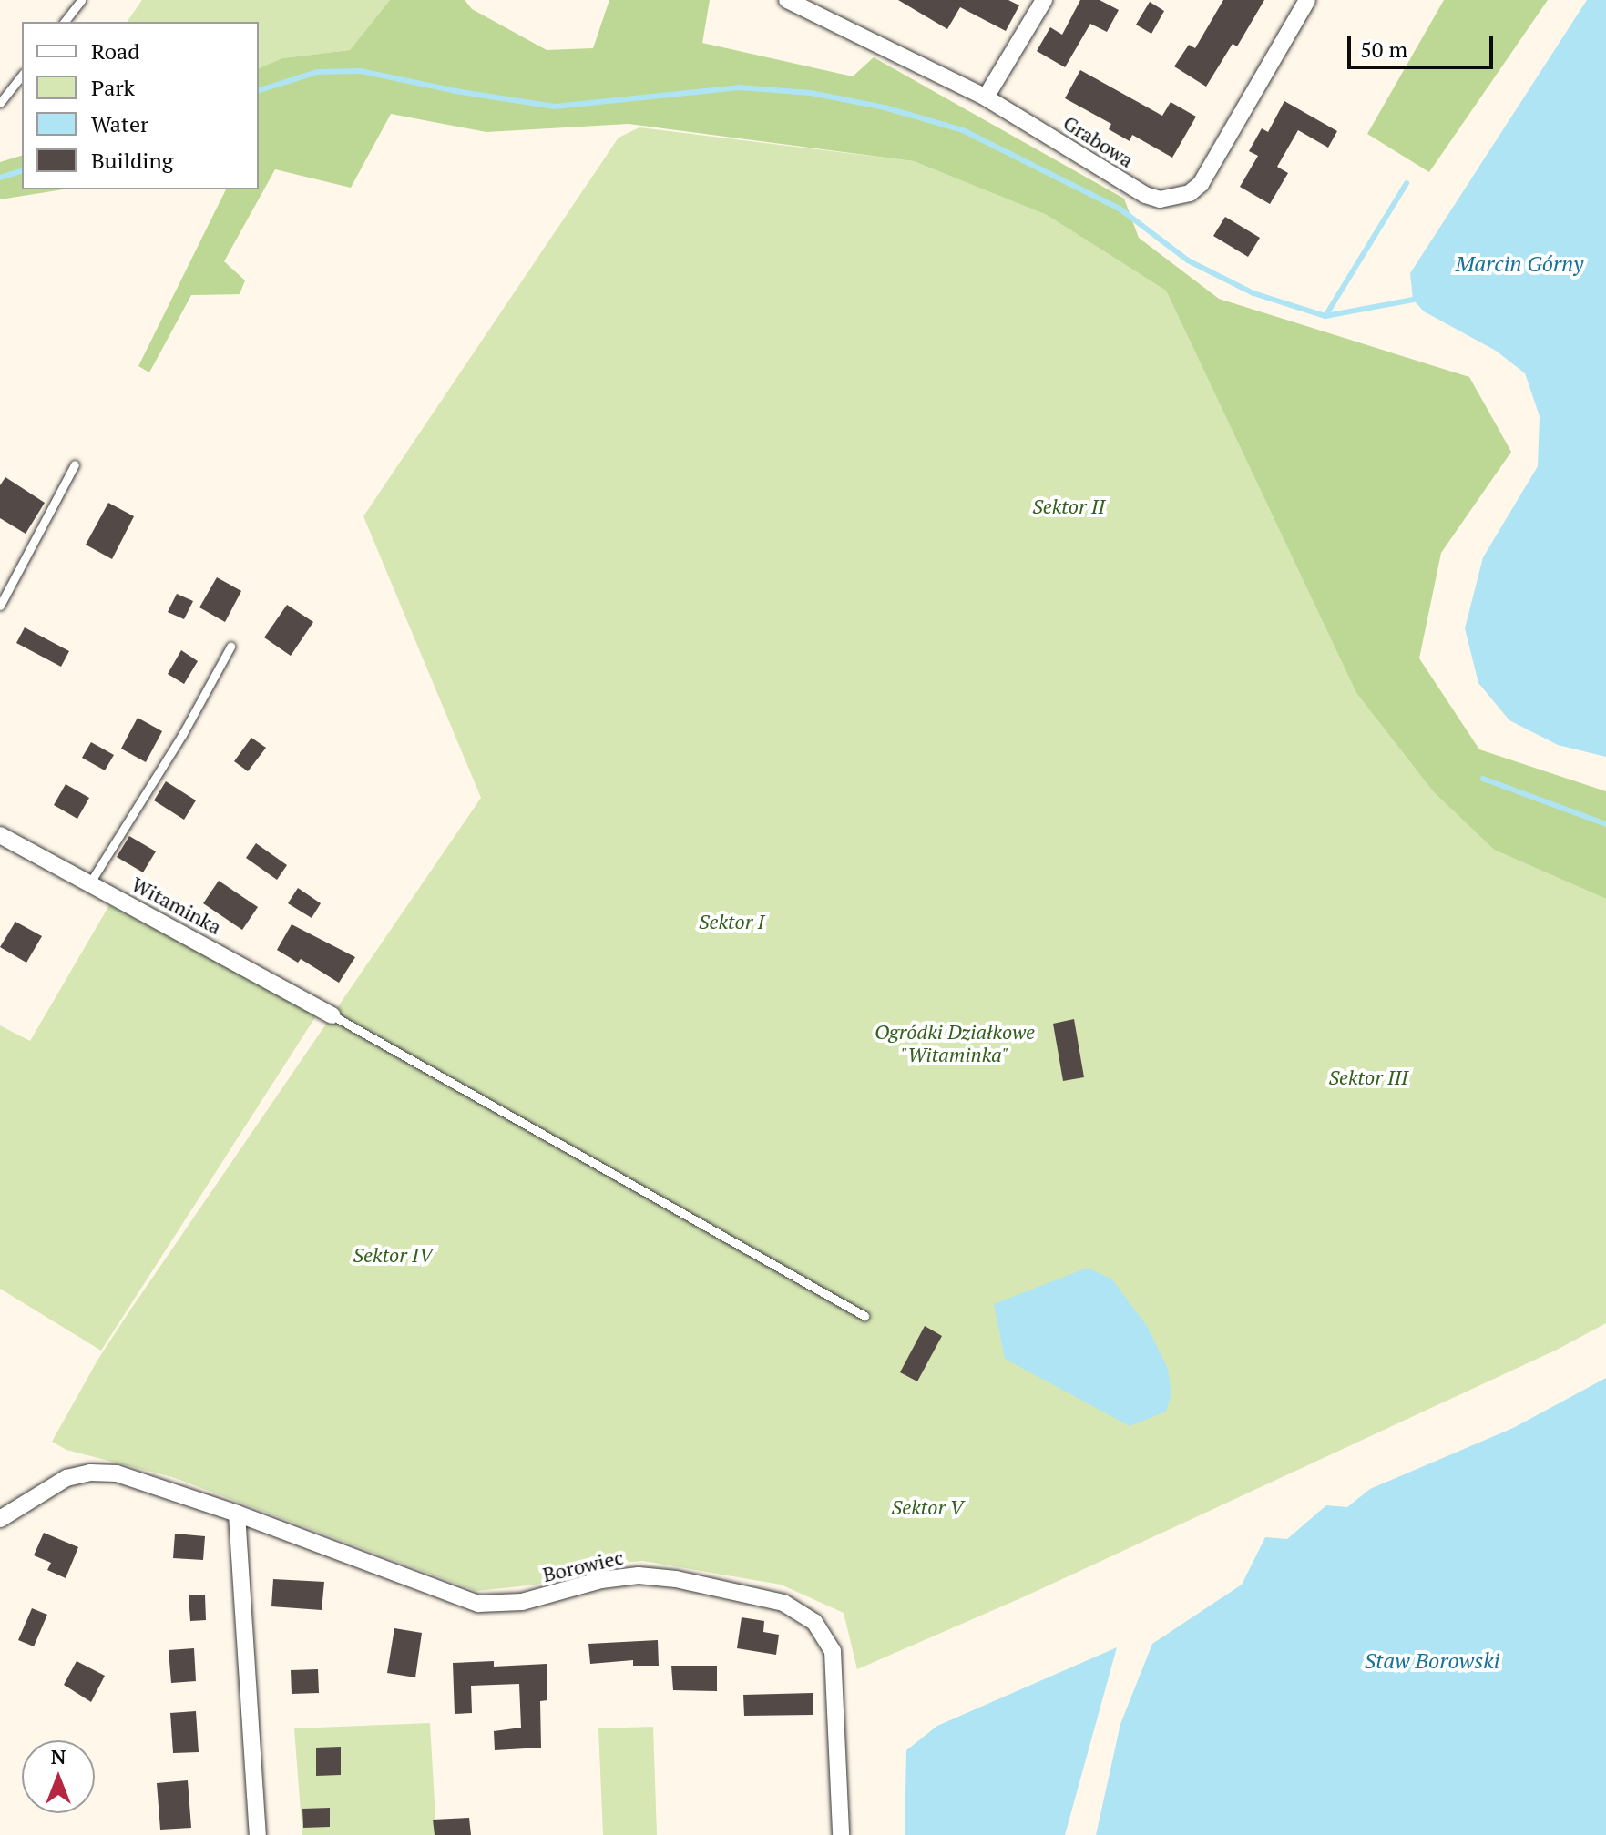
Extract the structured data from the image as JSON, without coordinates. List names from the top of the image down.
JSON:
{
  "streets": {
    "street": ["Grabowa", "Witaminka", "Borowiec"]
  },
  "water": ["Marcin Górny", "Staw Borowski"],
  "parks": [
    "Sektor II",
    "Sektor I",
    "Ogródki Działkowe \"Witaminka\"",
    "Sektor III",
    "Sektor IV",
    "Sektor V"
  ],
  "legend": [
    "Road",
    "Park",
    "Water",
    "Building"
  ],
  "scale_bar": "50 m",
  "north": "top"
}
